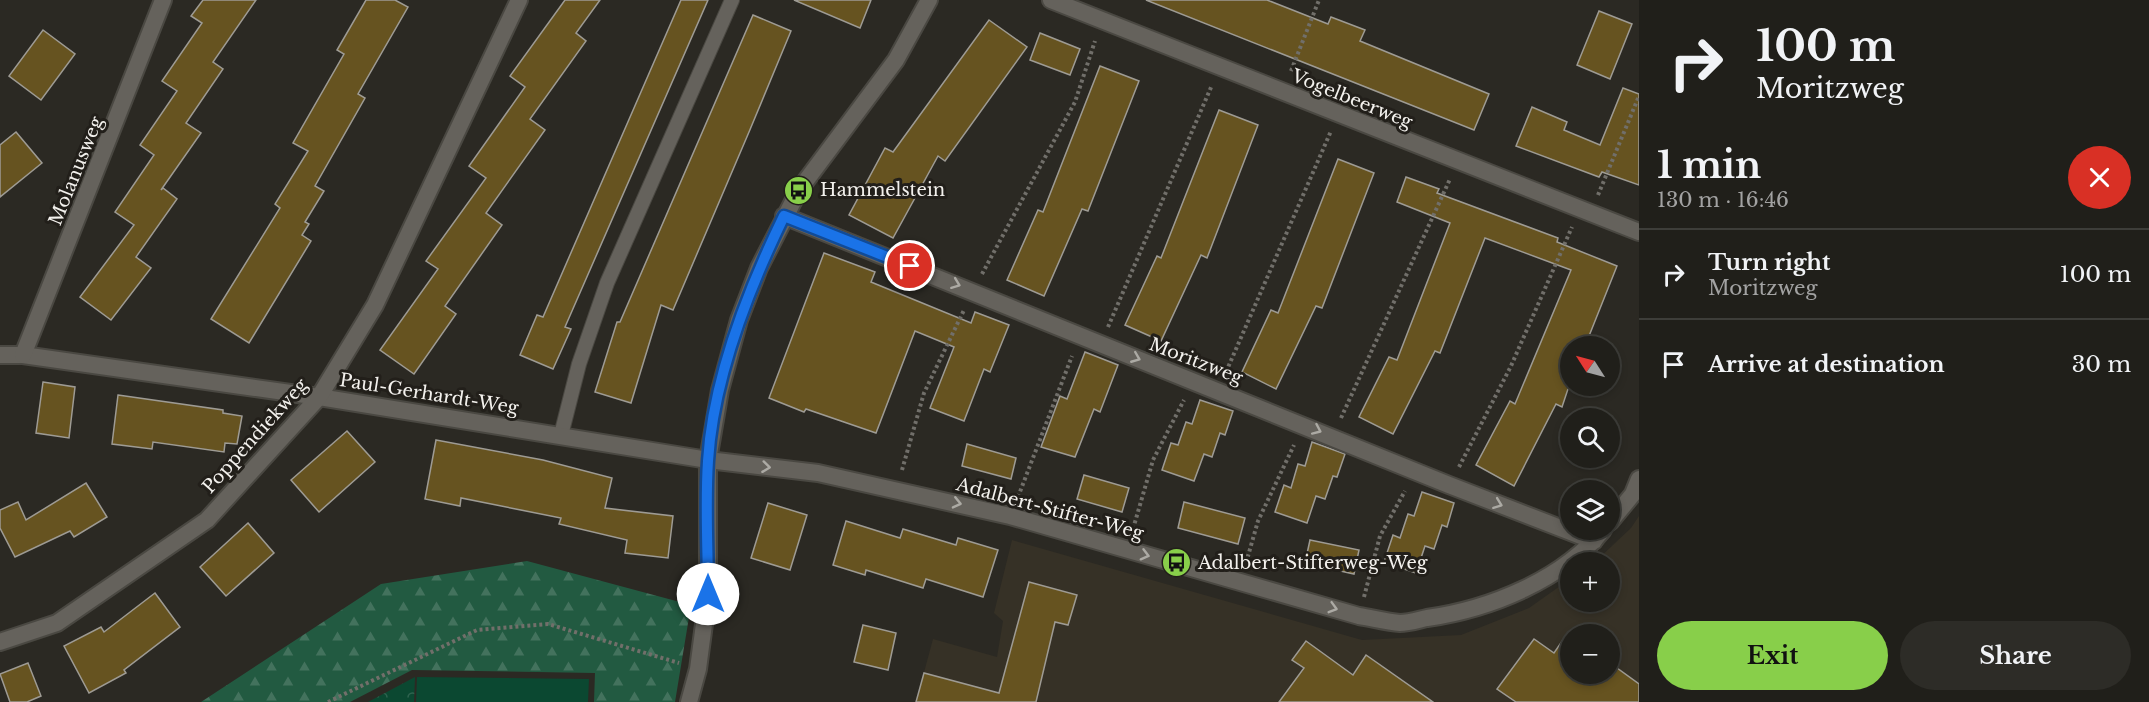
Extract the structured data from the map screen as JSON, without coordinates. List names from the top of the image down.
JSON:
{
  "streets": {
    "street": [
      "Vogelbeerweg",
      "Molanusweg",
      "Moritzweg",
      "Paul-Gerhardt-Weg",
      "Poppendiekweg",
      "Adalbert-Stifter-Weg"
    ]
  },
  "crossings": [
    ["Molanusweg", "Paul-Gerhardt-Weg"],
    ["Paul-Gerhardt-Weg", "Poppendiekweg"],
    ["Paul-Gerhardt-Weg", "Adalbert-Stifter-Weg"]
  ],
  "one_way": ["Moritzweg", "Adalbert-Stifter-Weg"],
  "places": {
    "bus stop": ["Hammelstein", "Adalbert-Stifterweg-Weg"]
  },
  "north": "top left",
  "page": {
    "turn": ["100 m", "Moritzweg"],
    "heading": ["1 min", "130 m · 16:46"],
    "list": [
      {
        "name": "Turn right",
        "note": "Moritzweg",
        "value": "100 m"
      },
      {
        "name": "Arrive at destination",
        "value": "30 m"
      }
    ],
    "map_buttons": ["+", "−"],
    "buttons": ["Exit", "Share"]
  }
}
